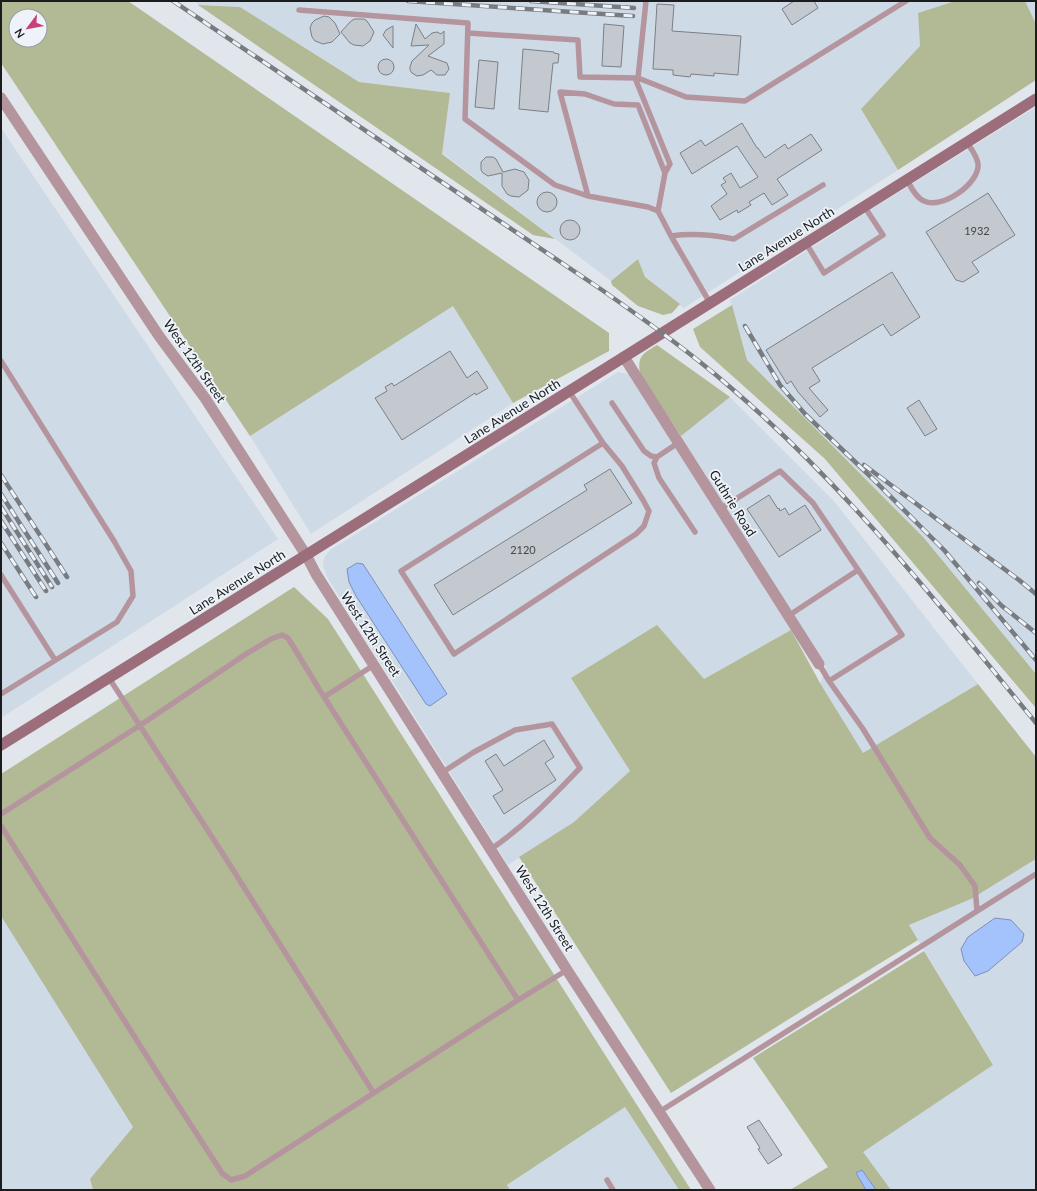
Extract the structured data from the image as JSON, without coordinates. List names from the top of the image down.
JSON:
{
  "streets": {
    "main road": ["Lane Avenue North"],
    "street": ["West 12th Street", "Guthrie Road"]
  },
  "crossings": [
    ["Lane Avenue North", "West 12th Street"],
    ["Lane Avenue North", "Guthrie Road"]
  ],
  "house_numbers": ["1932", "2120"],
  "north": "bottom left"
}
